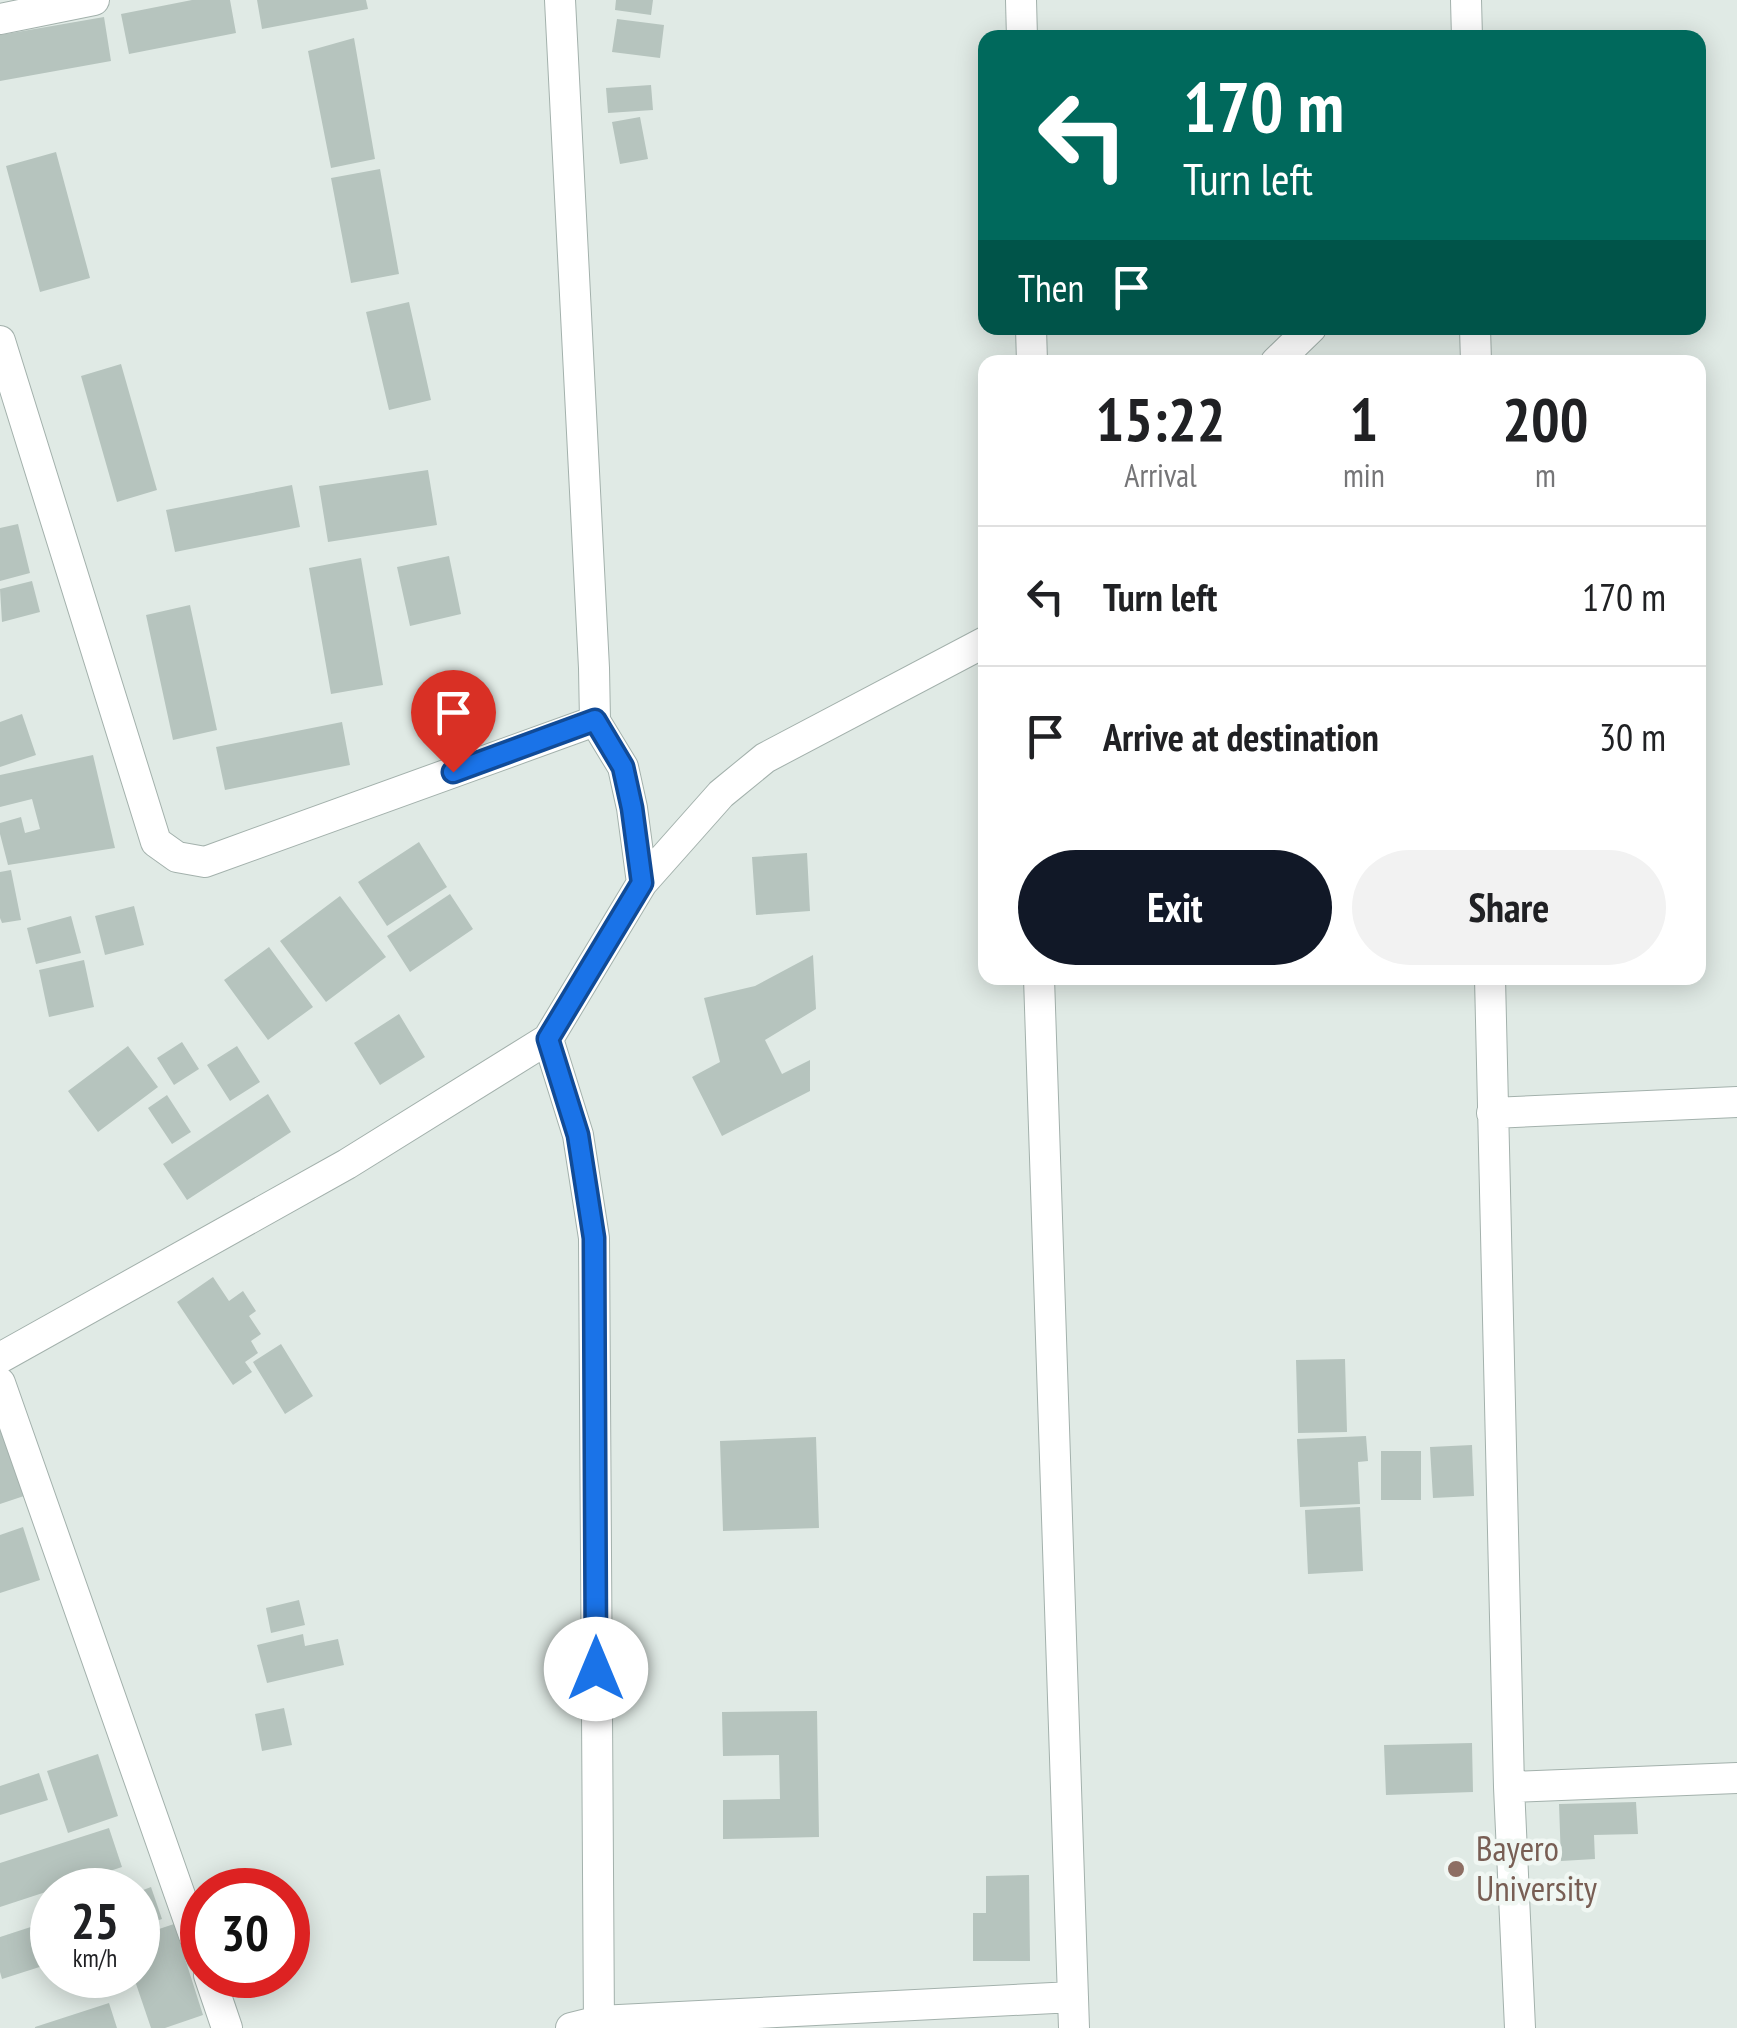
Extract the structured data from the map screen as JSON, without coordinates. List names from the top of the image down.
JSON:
{
  "places": ["Bayero University"],
  "page": {
    "turn": ["170 m", "Turn left"],
    "then": "Then",
    "eta": [
      "15:22",
      "Arrival",
      "1",
      "min",
      "200",
      "m"
    ],
    "list": [
      {
        "name": "Turn left",
        "value": "170 m"
      },
      {
        "name": "Arrive at destination",
        "value": "30 m"
      }
    ],
    "buttons": ["Exit", "Share"],
    "speed": "25 km/h",
    "limit": "30"
  }
}
